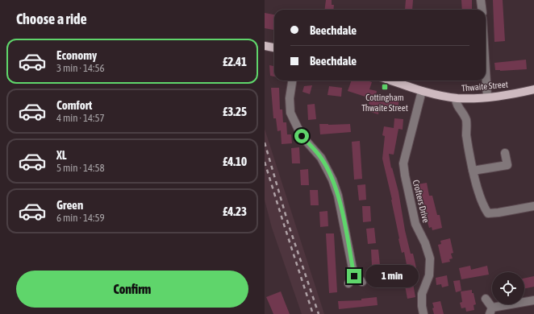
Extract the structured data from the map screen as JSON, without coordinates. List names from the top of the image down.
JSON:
{
  "streets": {
    "main road": ["Thwaite Street"],
    "street": ["Crofters Drive"]
  },
  "crossings": [
    ["Thwaite Street", "Crofters Drive"]
  ],
  "places": {
    "transit": ["Cottingham Thwaite Street"]
  },
  "page": {
    "heading": "Choose a ride",
    "banner": ["Beechdale", "Beechdale"],
    "list": [
      {
        "name": "Economy",
        "note": "3 min · 14:56",
        "value": "£2.41"
      },
      {
        "name": "Comfort",
        "note": "4 min · 14:57",
        "value": "£3.25"
      },
      {
        "name": "XL",
        "note": "5 min · 14:58",
        "value": "£4.10"
      },
      {
        "name": "Green",
        "note": "6 min · 14:59",
        "value": "£4.23"
      }
    ],
    "buttons": "Confirm",
    "bubble": "1 min"
  }
}
